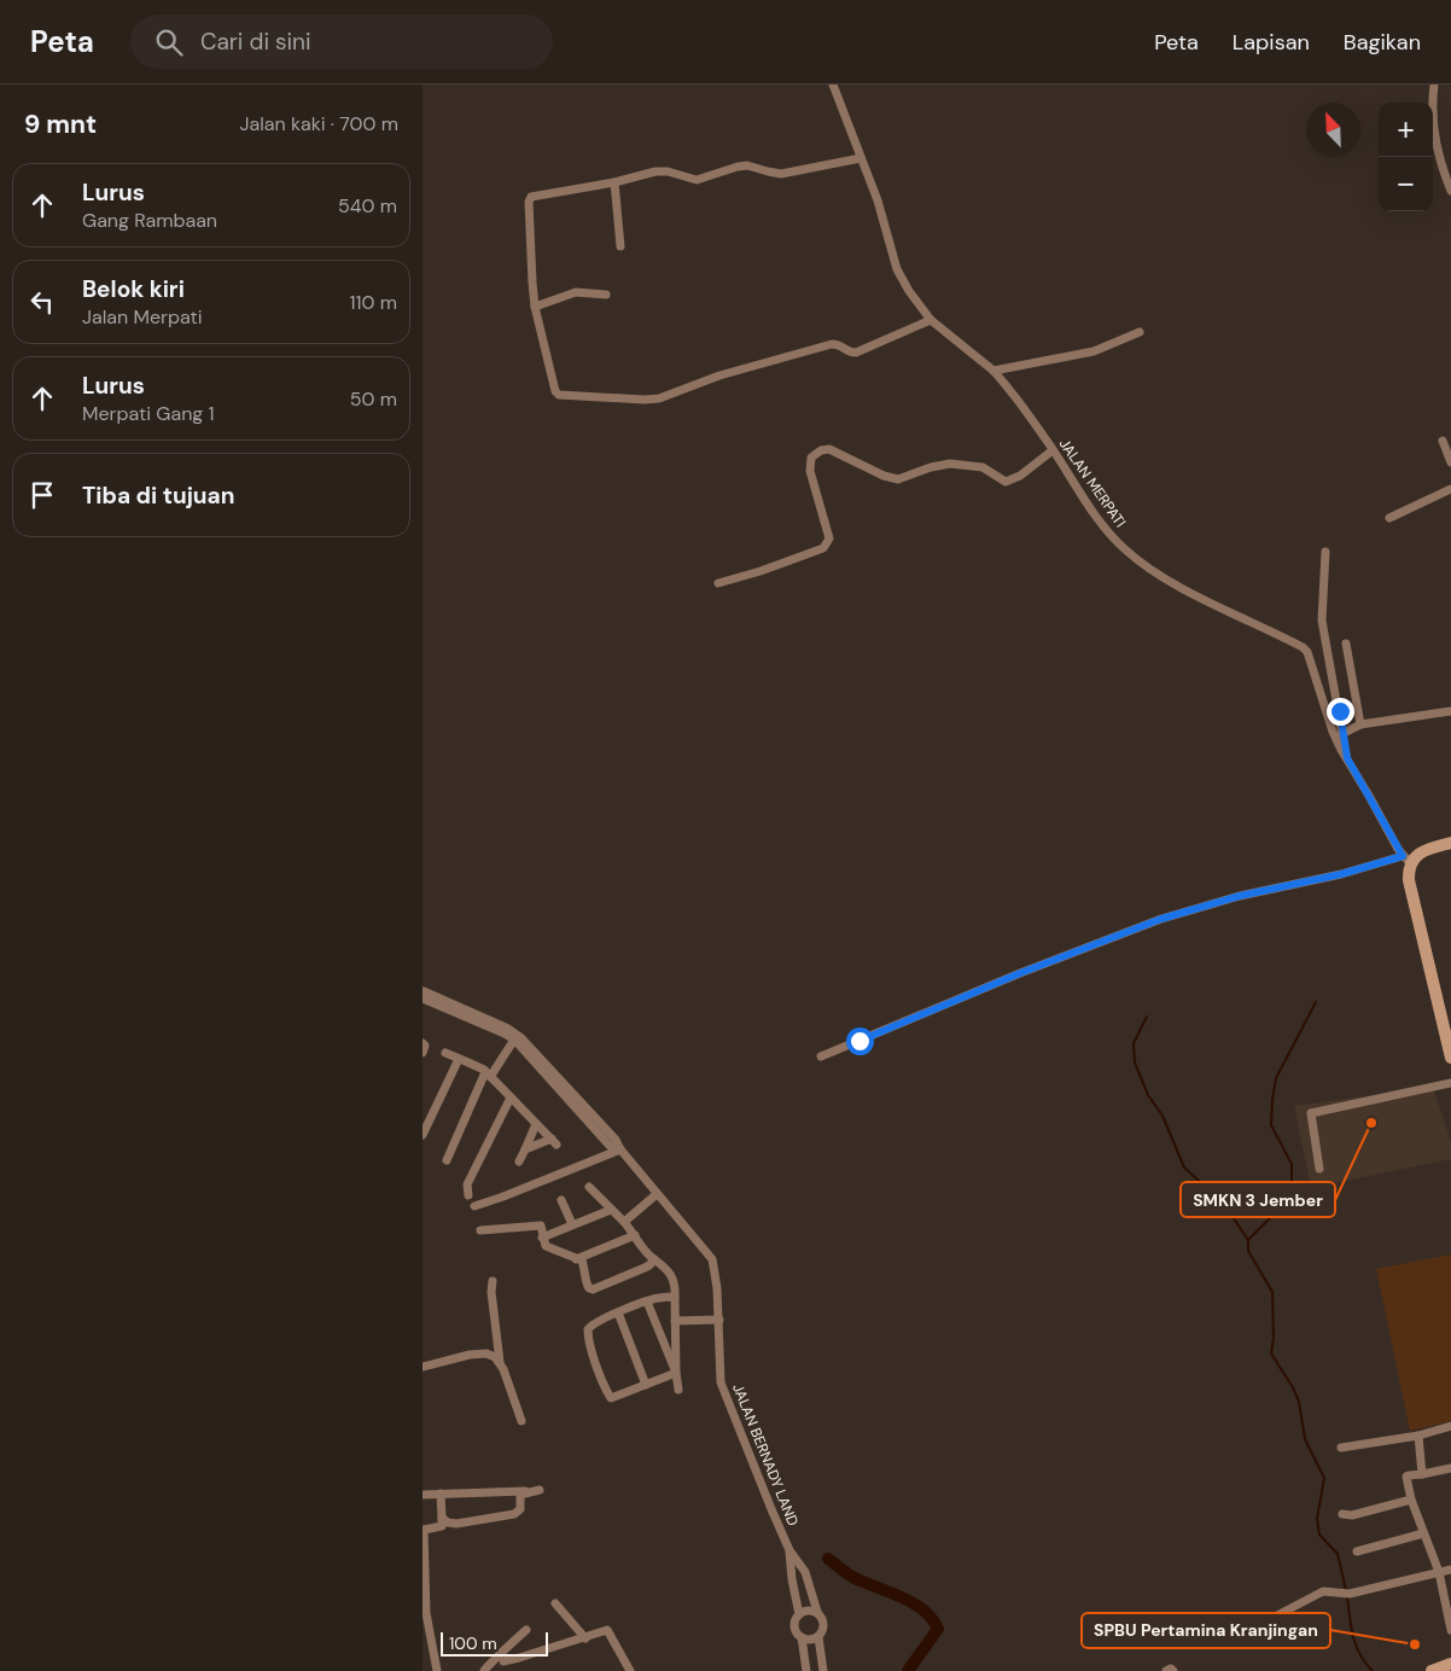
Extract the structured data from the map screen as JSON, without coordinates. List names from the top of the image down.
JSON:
{
  "streets": {
    "street": ["JALAN MERPATI", "JALAN BERNADY LAND"]
  },
  "places": ["SMKN 3 Jember", "SPBU Pertamina Kranjingan"],
  "scale_bar": "100 m",
  "north": "top left",
  "page": {
    "header": "Peta",
    "search": "Cari di sini",
    "nav": ["Peta", "Lapisan", "Bagikan"],
    "heading": ["9 mnt", "Jalan kaki · 700 m"],
    "map_buttons": ["+", "−"],
    "list": [
      ["Lurus", "Gang Rambaan", "540 m"],
      ["Belok kiri", "Jalan Merpati", "110 m"],
      ["Lurus", "Merpati Gang 1", "50 m"],
      "Tiba di tujuan"
    ],
    "scale": "100 m"
  }
}
